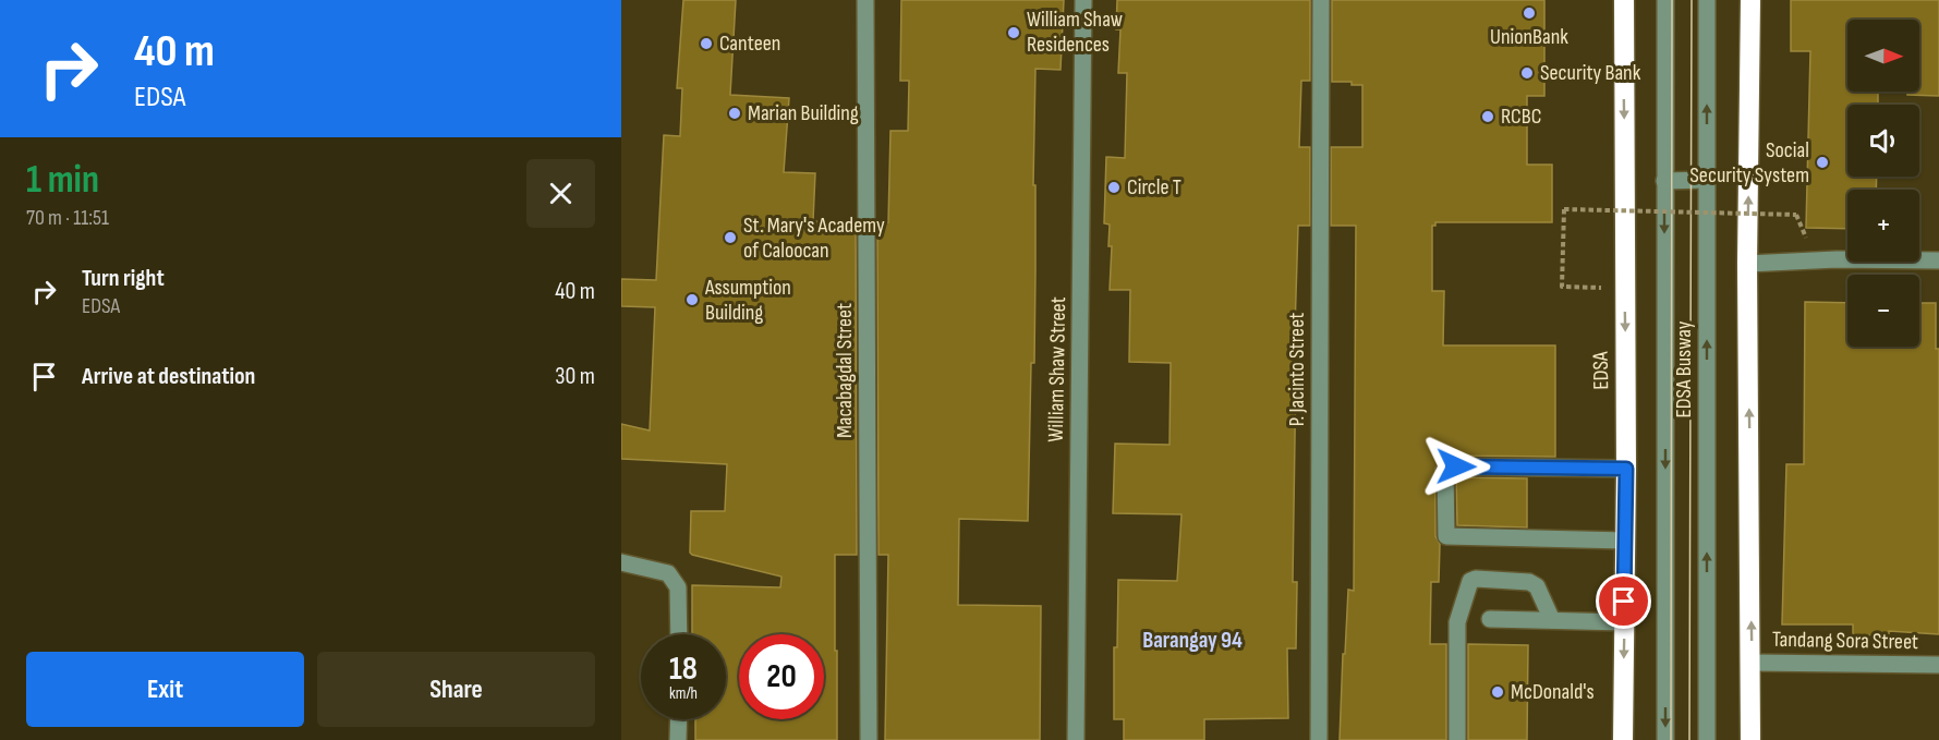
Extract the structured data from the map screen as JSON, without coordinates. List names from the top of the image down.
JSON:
{
  "streets": {
    "highway": ["EDSA"],
    "street": [
      "William Shaw Street",
      "P. Jacinto Street",
      "EDSA Busway",
      "Macabagdal Street",
      "Tandang Sora Street"
    ]
  },
  "districts": ["Barangay 94"],
  "places": [
    "UnionBank",
    "William Shaw Residences",
    "Canteen",
    "Security Bank",
    "Marian Building",
    "RCBC",
    "Social Security System",
    "Circle T",
    "St. Mary's Academy of Caloocan",
    "Assumption Building",
    "McDonald's"
  ],
  "north": "right",
  "page": {
    "turn": ["40 m", "EDSA"],
    "map_buttons": ["+", "−"],
    "heading": ["1 min", "70 m · 11:51"],
    "list": [
      {
        "name": "Turn right",
        "note": "EDSA",
        "value": "40 m"
      },
      {
        "name": "Arrive at destination",
        "value": "30 m"
      }
    ],
    "speed": "18 km/h",
    "limit": "20",
    "buttons": ["Exit", "Share"]
  }
}
